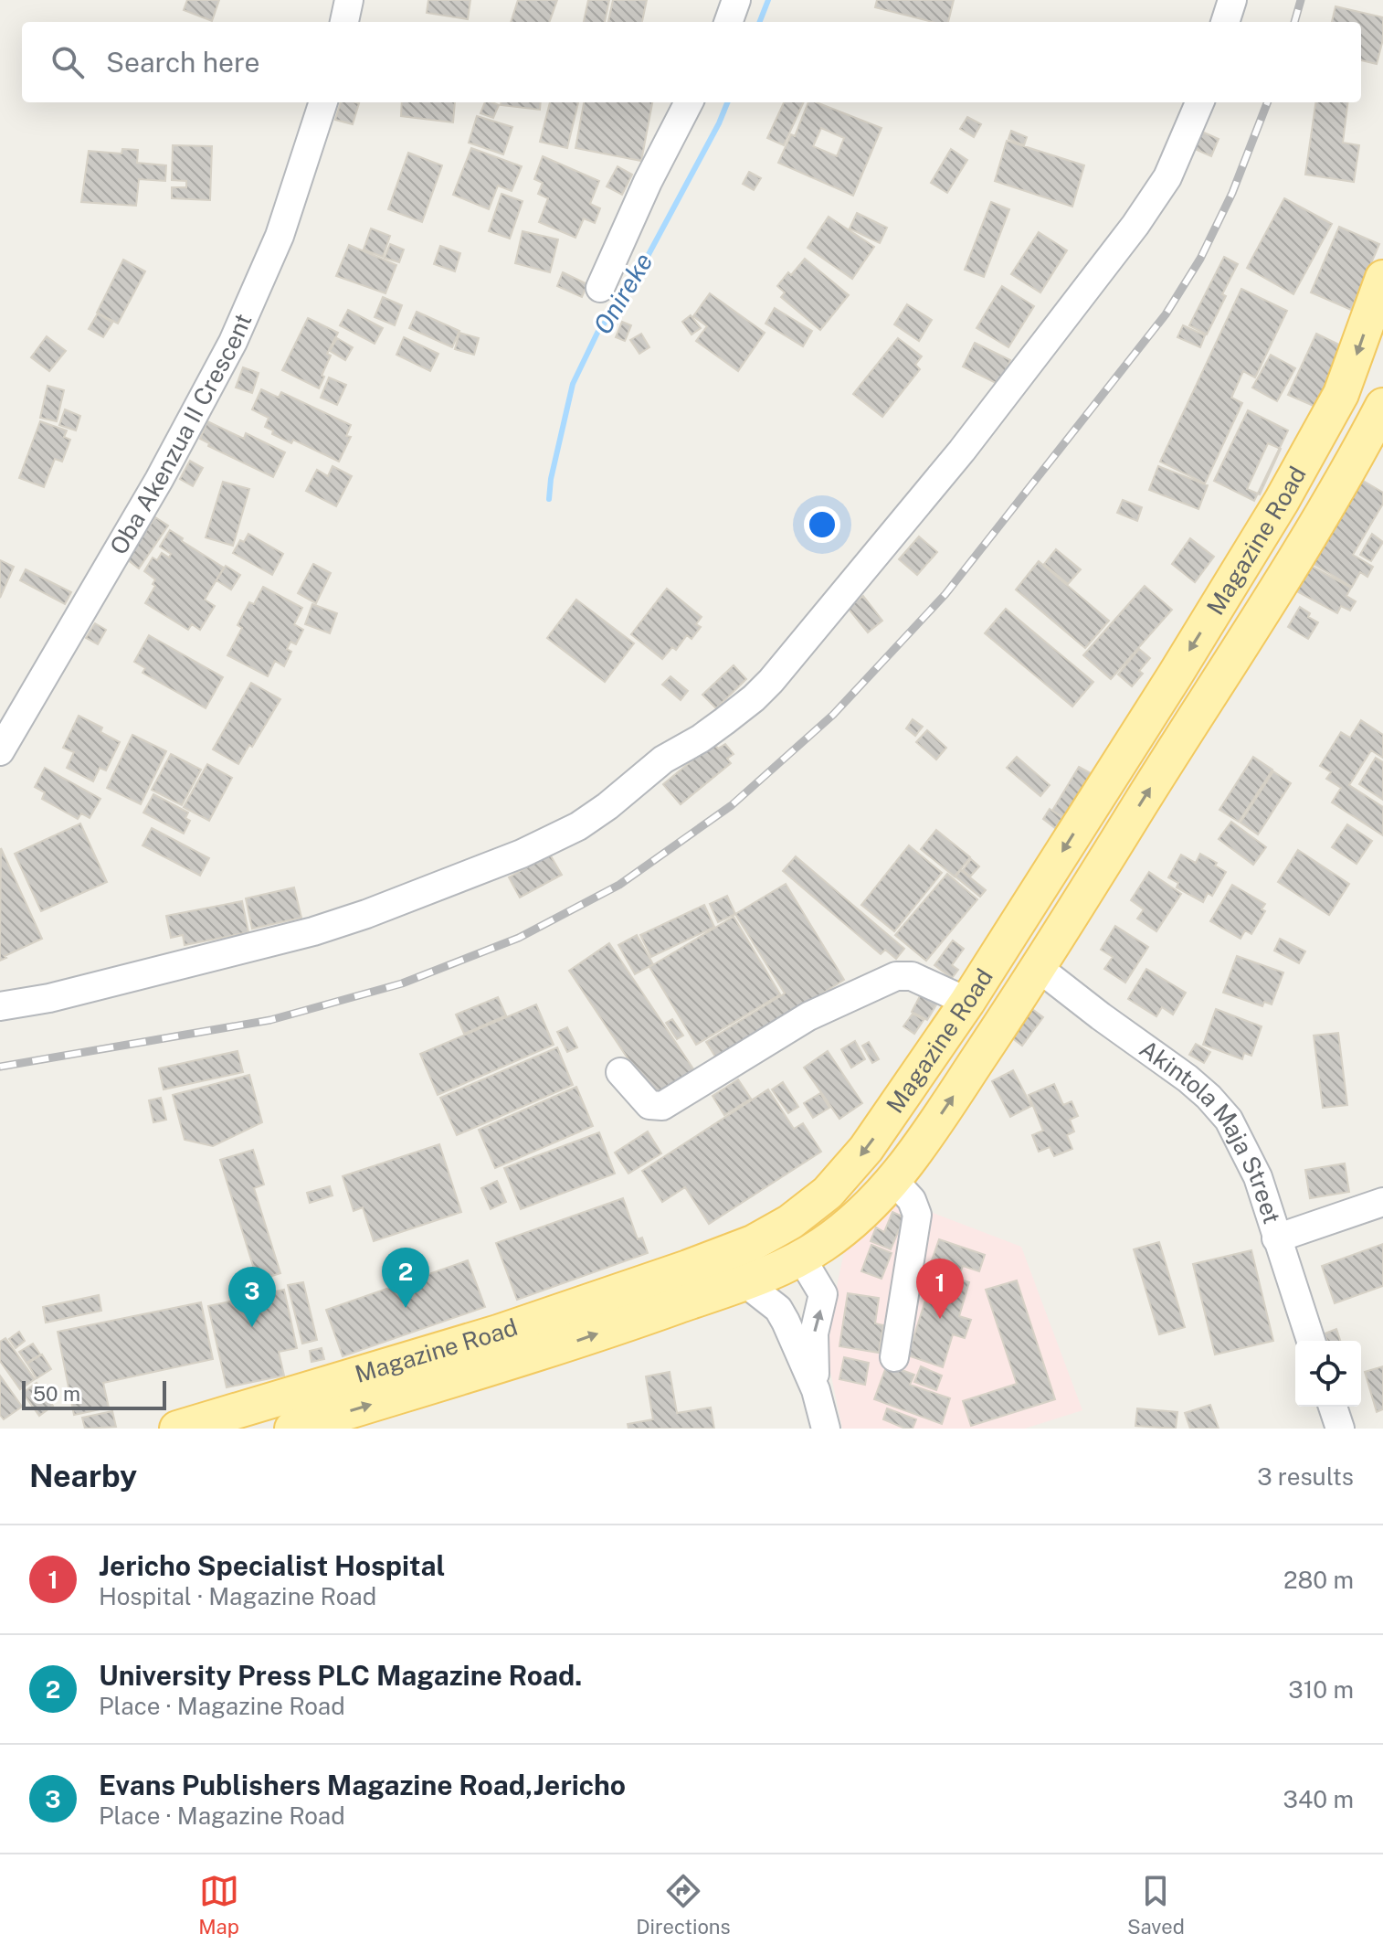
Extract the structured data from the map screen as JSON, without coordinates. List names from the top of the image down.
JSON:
{
  "streets": {
    "main road": ["Magazine Road"],
    "street": ["Oba Akenzua II Crescent", "Akintola Maja Street"]
  },
  "crossings": [
    ["Magazine Road", "Akintola Maja Street"]
  ],
  "water": ["Onireke"],
  "scale_bar": "50 m",
  "page": {
    "search": "Search here",
    "pins": ["2", "1", "3"],
    "scale": "50 m",
    "heading": ["Nearby", "3 results"],
    "list": [
      {
        "mark": "1",
        "name": "Jericho Specialist Hospital",
        "note": "Hospital · Magazine Road",
        "value": "280 m"
      },
      {
        "mark": "2",
        "name": "University Press PLC Magazine Road.",
        "note": "Place · Magazine Road",
        "value": "310 m"
      },
      {
        "mark": "3",
        "name": "Evans Publishers Magazine Road,Jericho",
        "note": "Place · Magazine Road",
        "value": "340 m"
      }
    ],
    "nav": ["Map", "Directions", "Saved"]
  }
}
